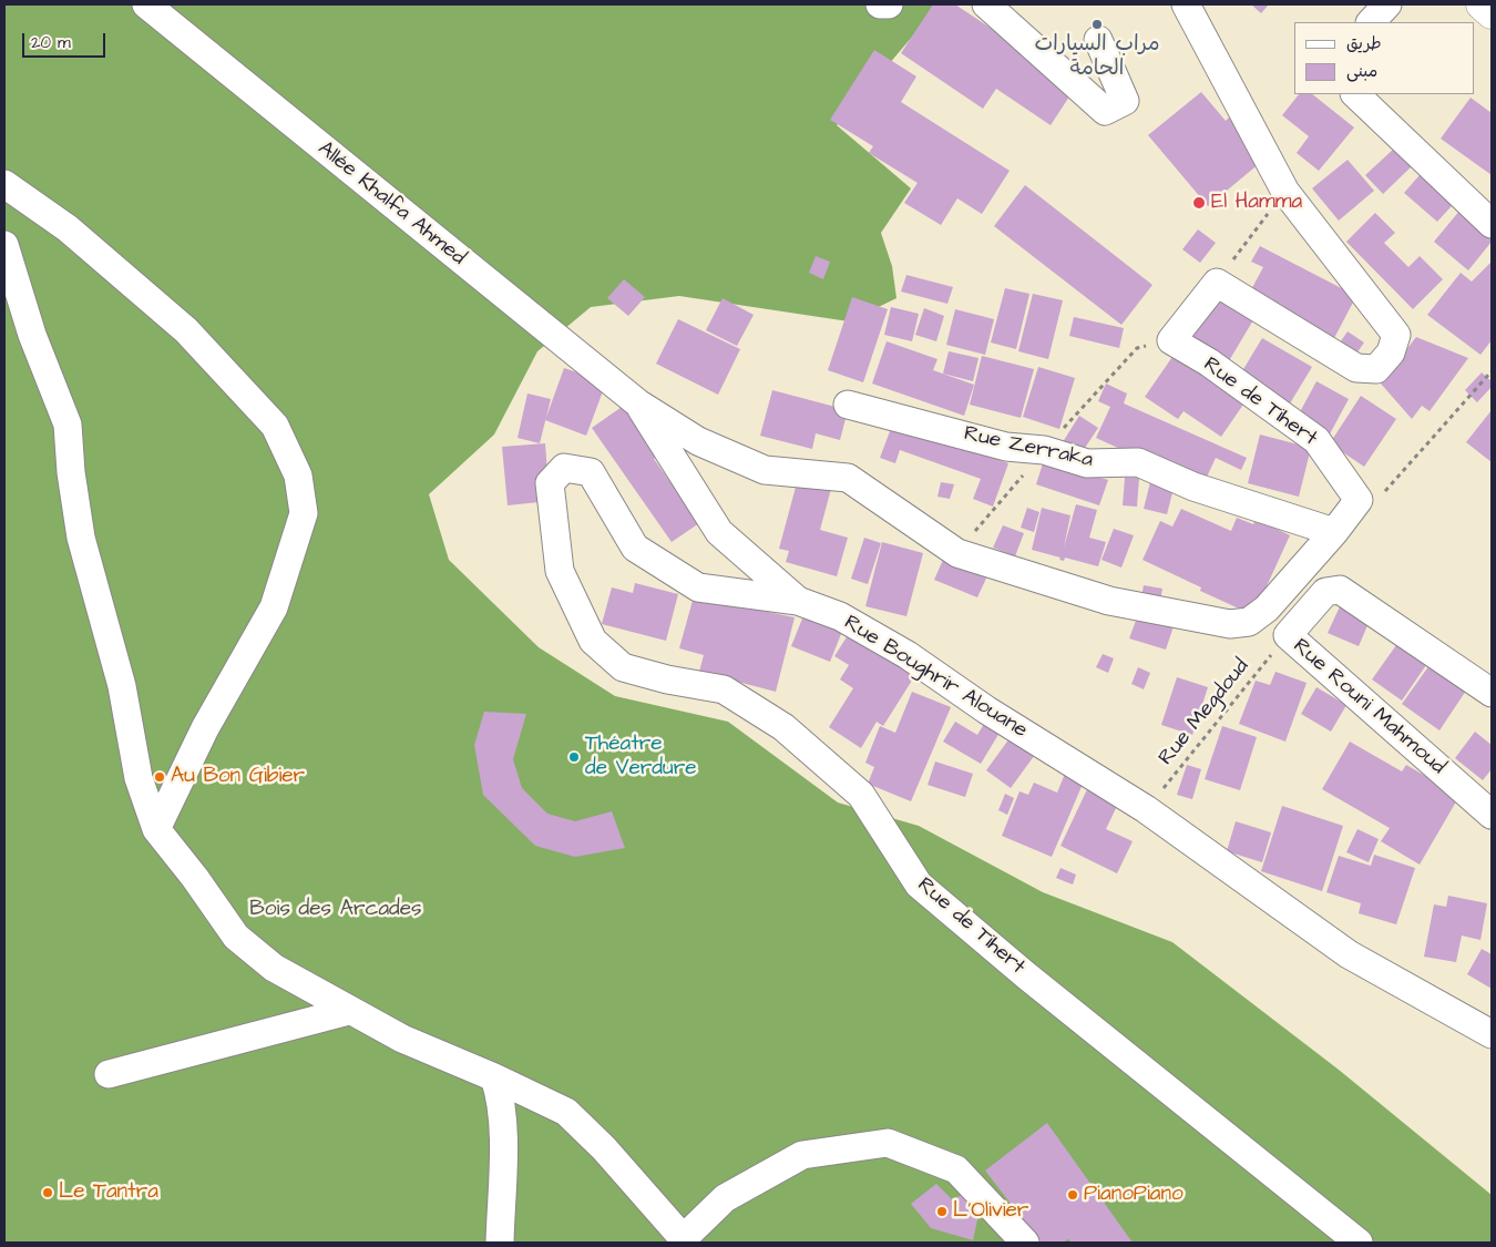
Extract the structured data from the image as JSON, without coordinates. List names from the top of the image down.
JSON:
{
  "streets": {
    "street": [
      "Allée Khalfa Ahmed",
      "Rue de Tihert",
      "Rue Zerraka",
      "Rue Boughrir Alouane",
      "Rue Rouni Mahmoud"
    ],
    "path": ["Rue Megdoud"]
  },
  "crossings": [
    ["Allée Khalfa Ahmed", "Rue Boughrir Alouane"],
    ["Rue de Tihert", "Rue Boughrir Alouane"],
    ["Rue Boughrir Alouane", "Rue Megdoud"],
    ["Rue Rouni Mahmoud", "Rue Megdoud"]
  ],
  "parks": ["Bois des Arcades"],
  "places": [
    "مراب السيارات الحامة",
    "El Hamma",
    "Théatre de Verdure",
    "Au Bon Gibier",
    "Le Tantra",
    "PianoPiano",
    "L'Olivier"
  ],
  "legend": ["طريق", "مبنى"],
  "scale_bar": "20 m"
}
